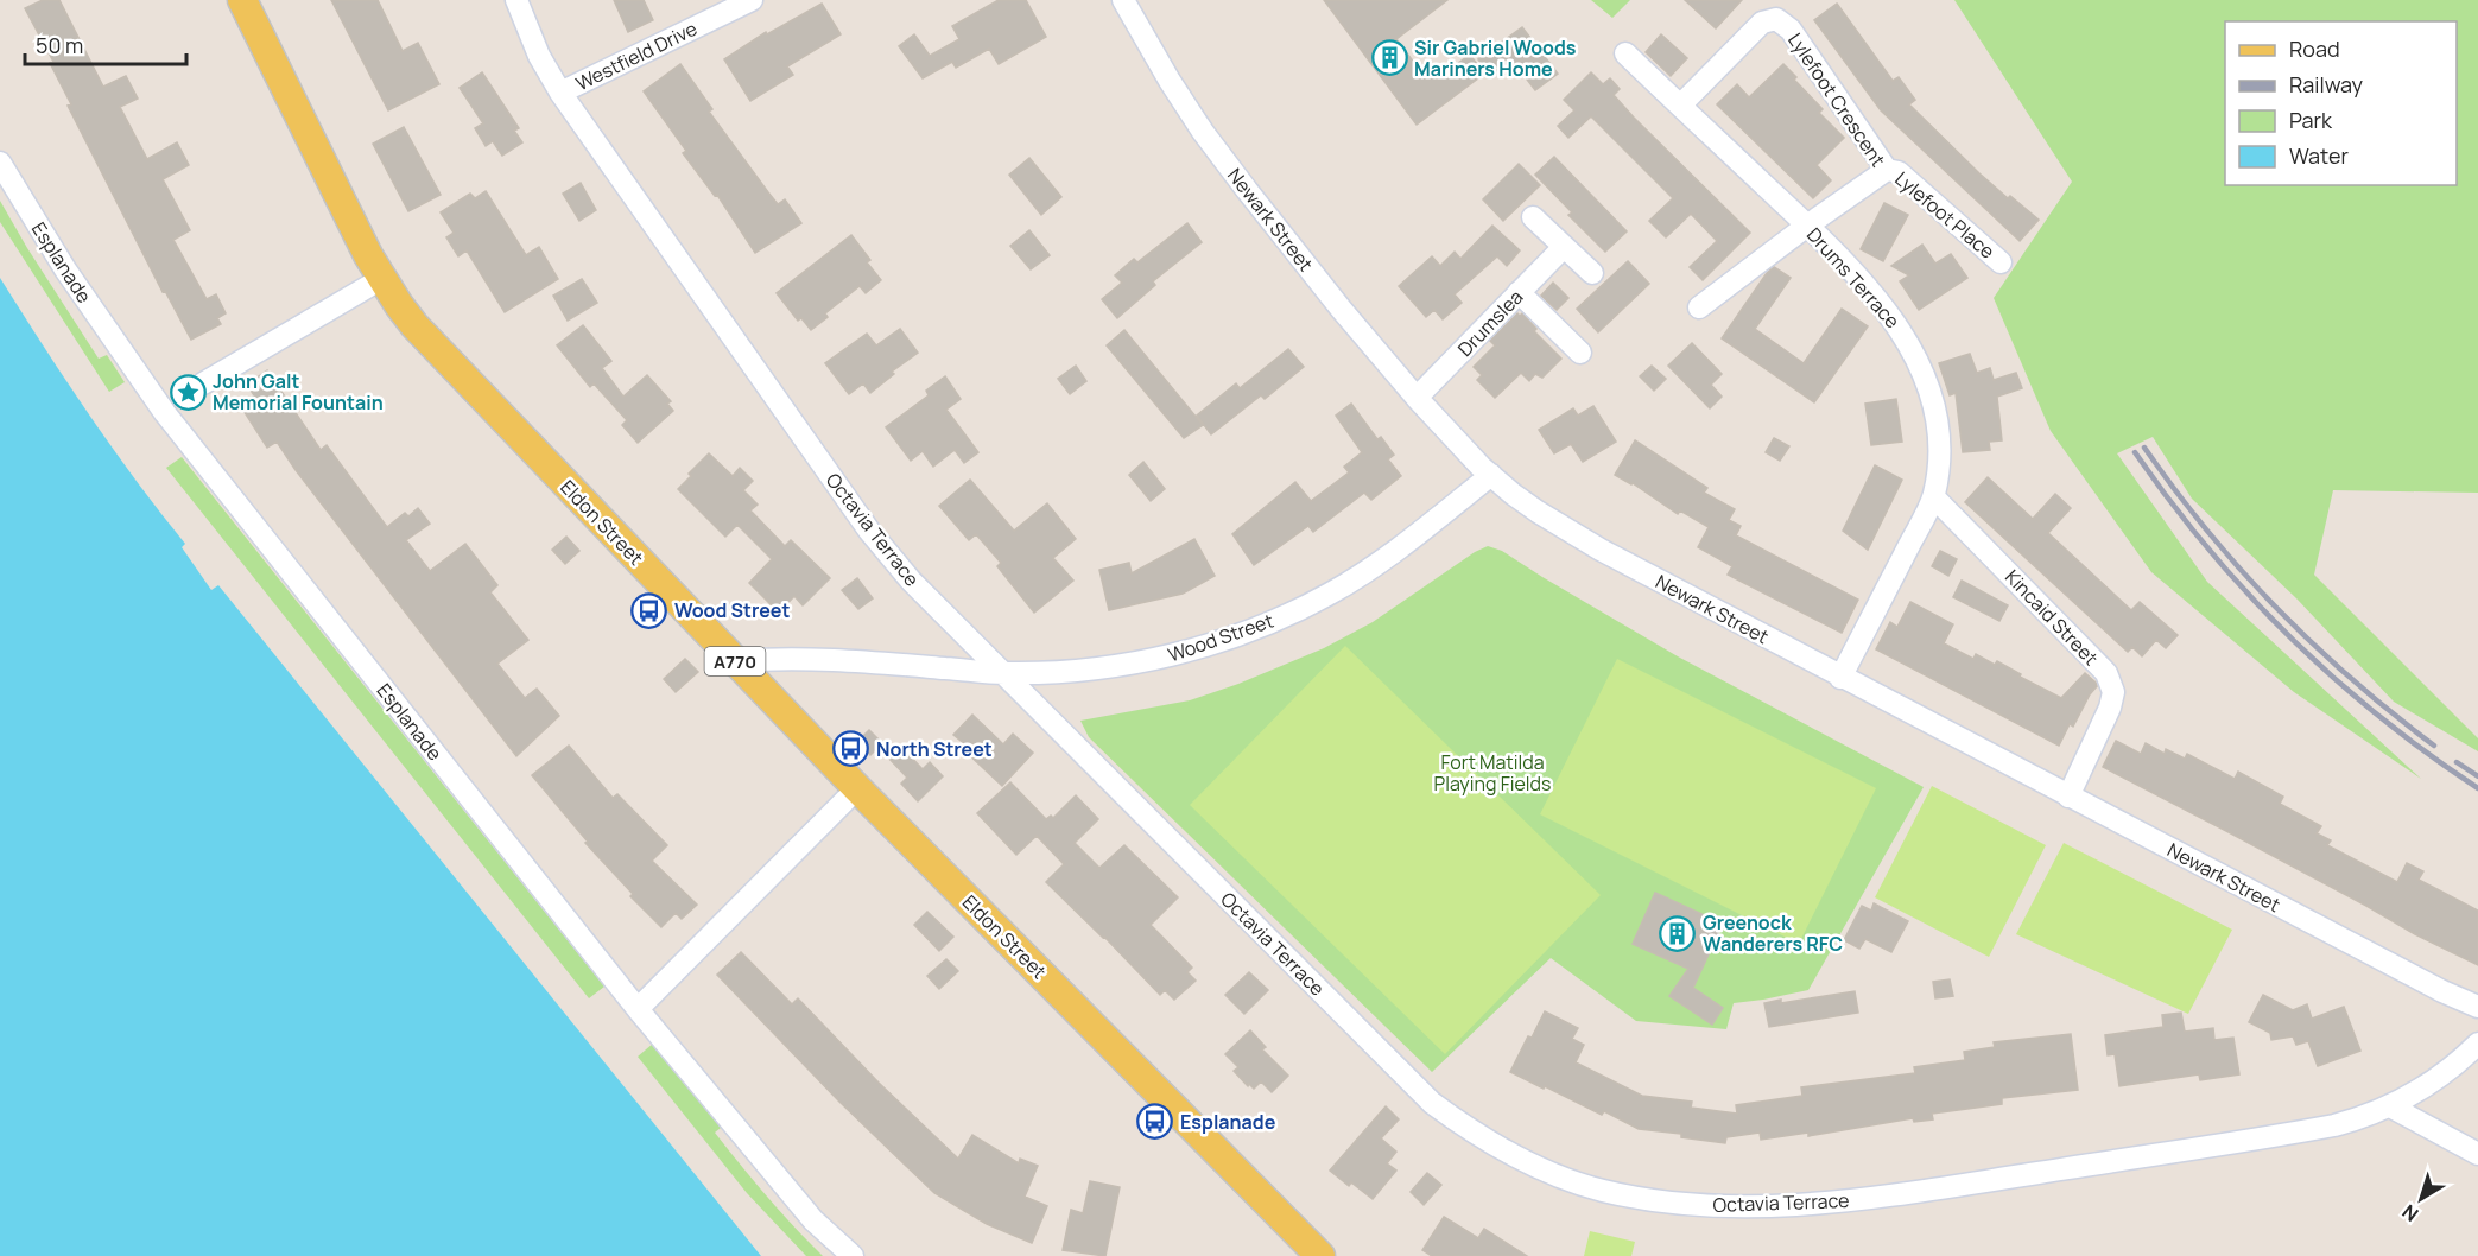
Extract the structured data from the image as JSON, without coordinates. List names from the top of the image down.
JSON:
{
  "streets": {
    "main road": ["Eldon Street", "A770"],
    "street": [
      "Westfield Drive",
      "Lylefoot Crescent",
      "Lylefoot Place",
      "Newark Street",
      "Esplanade",
      "Drums Terrace",
      "Drumslea",
      "Octavia Terrace",
      "Kincaid Street",
      "Wood Street"
    ]
  },
  "crossings": [
    ["Westfield Drive", "Octavia Terrace"],
    ["Lylefoot Crescent", "Lylefoot Place"],
    ["Lylefoot Crescent", "Drums Terrace"],
    ["Newark Street", "Drums Terrace"],
    ["Newark Street", "Drumslea"],
    ["Newark Street", "Kincaid Street"],
    ["Newark Street", "Wood Street"],
    ["Drums Terrace", "Kincaid Street"],
    ["Eldon Street", "Wood Street"],
    ["Octavia Terrace", "Wood Street"]
  ],
  "parks": ["Fort Matilda Playing Fields"],
  "places": {
    "building": ["Sir Gabriel Woods Mariners Home", "Greenock Wanderers RFC"],
    "place": ["John Galt Memorial Fountain"],
    "bus stop": ["Wood Street", "North Street", "Esplanade"]
  },
  "legend": [
    "Road",
    "Railway",
    "Park",
    "Water"
  ],
  "scale_bar": "50 m",
  "north": "bottom left"
}
